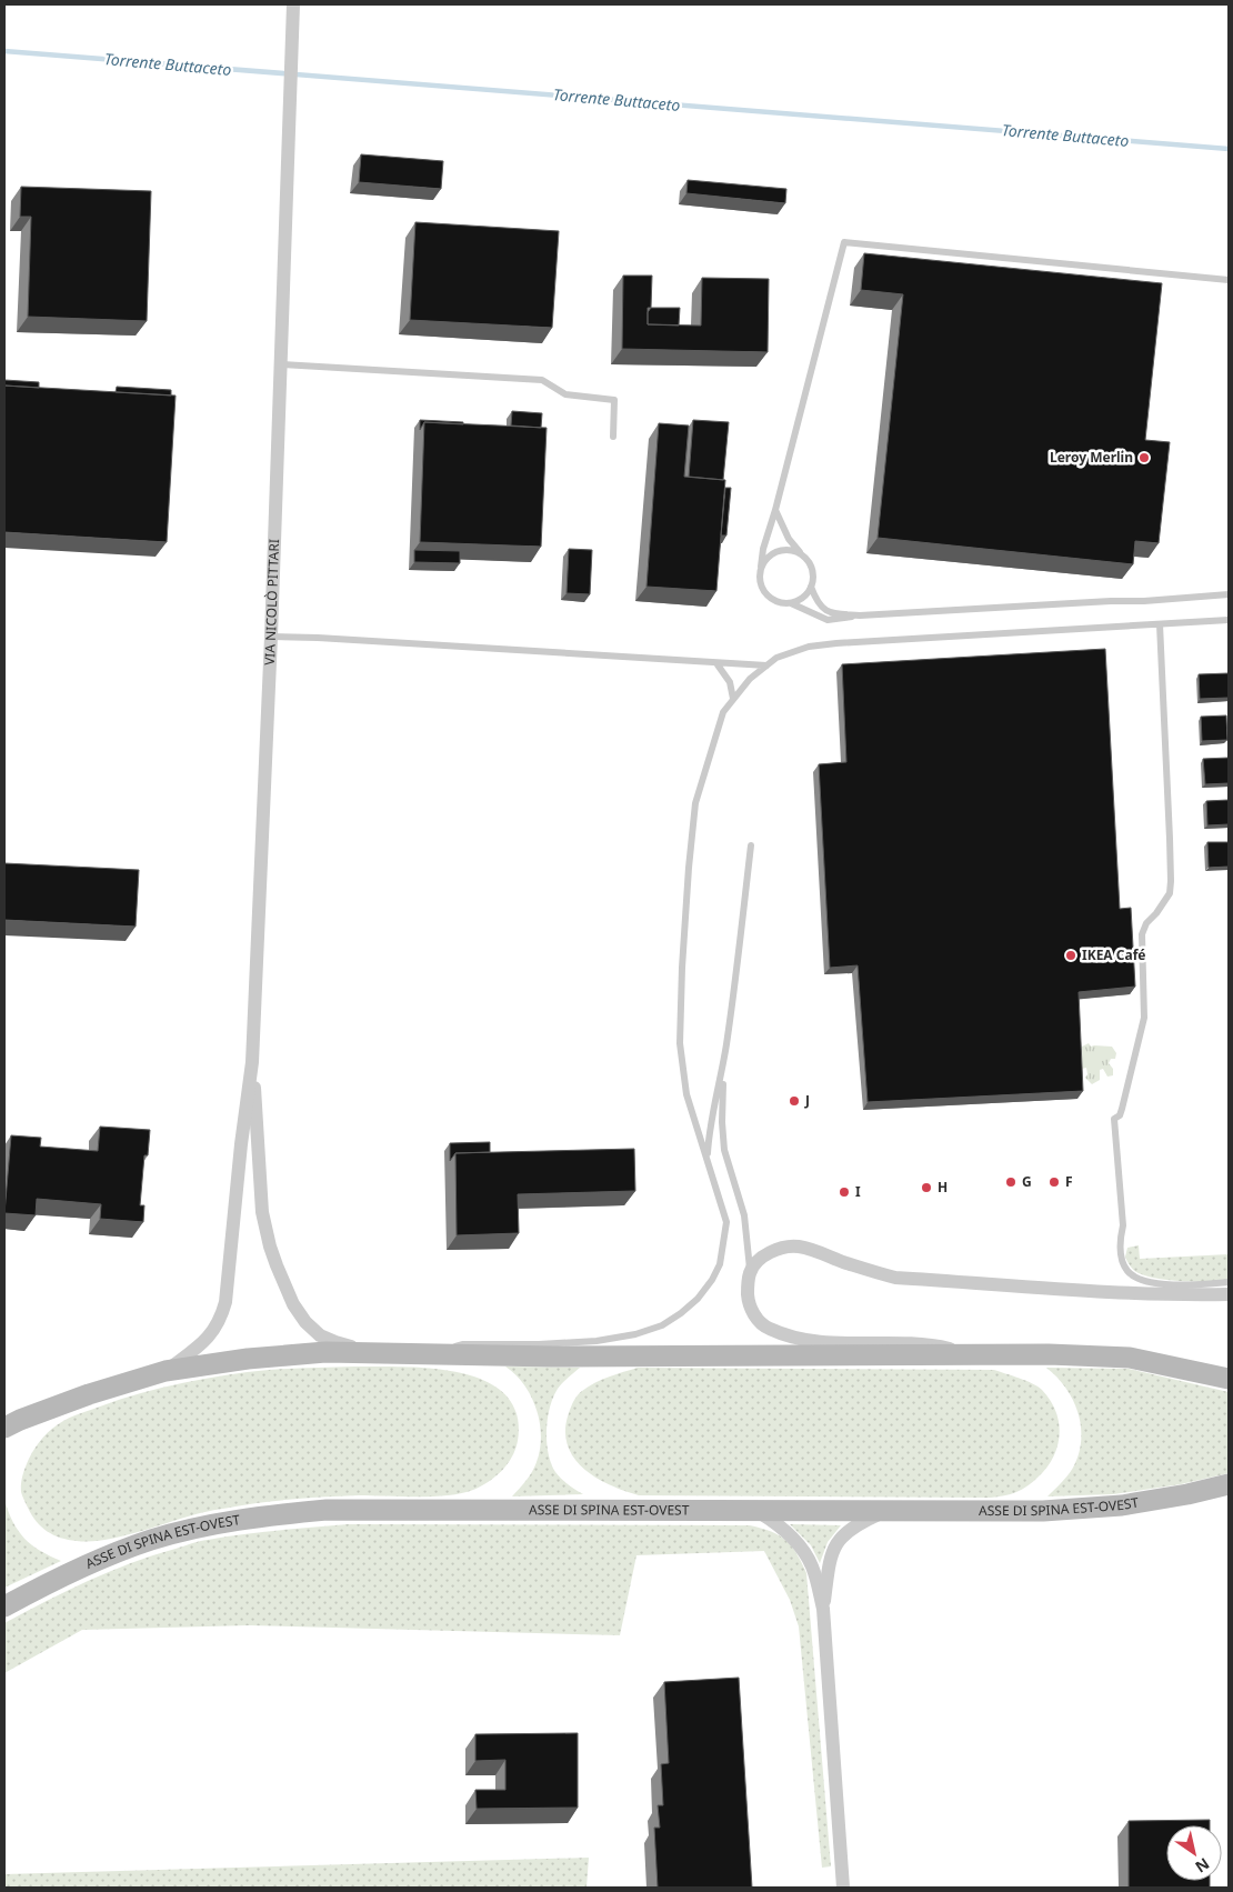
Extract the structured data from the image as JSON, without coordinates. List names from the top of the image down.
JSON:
{
  "streets": {
    "main road": ["ASSE DI SPINA EST-OVEST"],
    "street": ["VIA NICOLÒ PITTARI"]
  },
  "water": ["Torrente Buttaceto"],
  "places": [
    "Leroy Merlin",
    "IKEA Café",
    "J",
    "G",
    "F",
    "H",
    "I"
  ],
  "north": "bottom right"
}
